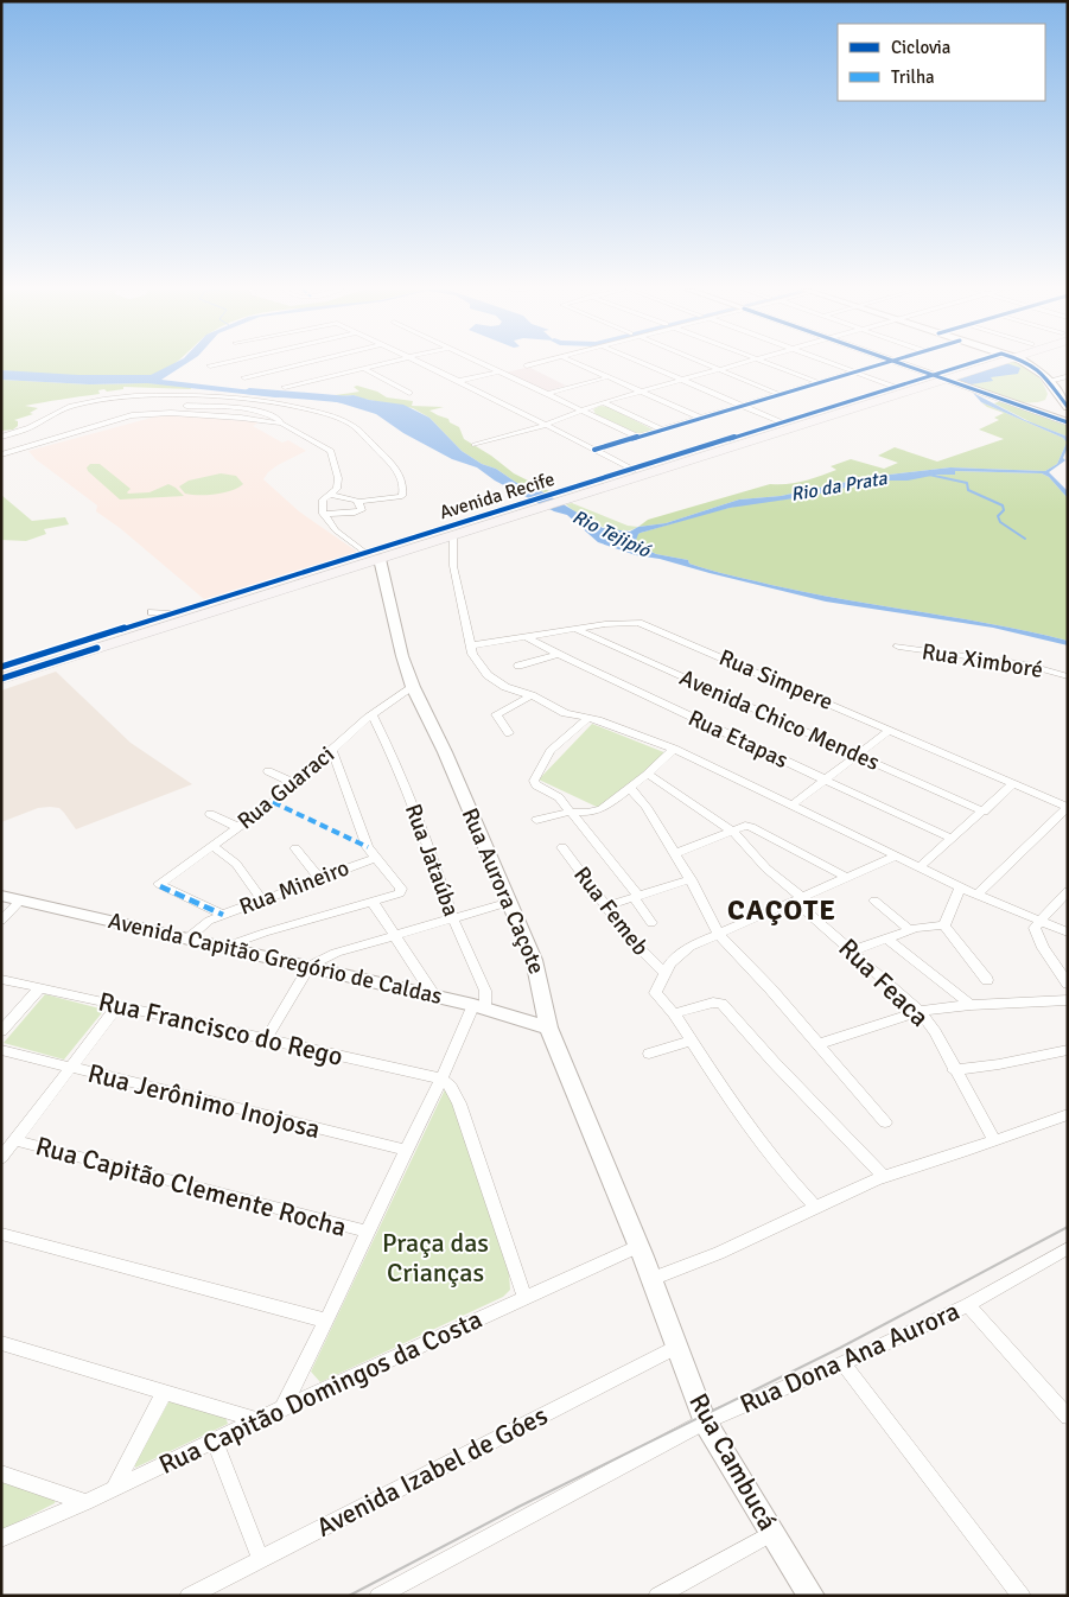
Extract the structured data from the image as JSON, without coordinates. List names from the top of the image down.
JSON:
{
  "streets": {
    "main road": [
      "Avenida Recife",
      "Rua Aurora Caçote",
      "Avenida Capitão Gregório de Caldas",
      "Rua Cambucá"
    ],
    "street": [
      "Rua Ximboré",
      "Rua Simpere",
      "Avenida Chico Mendes",
      "Rua Etapas",
      "Rua Guaraci",
      "Rua Jataúba",
      "Rua Mineiro",
      "Rua Femeb",
      "Rua Feaca",
      "Rua Francisco do Rego",
      "Rua Jerônimo Inojosa",
      "Rua Capitão Clemente Rocha",
      "Rua Dona Ana Aurora",
      "Rua Capitão Domingos da Costa",
      "Avenida Izabel de Góes"
    ]
  },
  "crossings": [
    ["Avenida Recife", "Rua Aurora Caçote"],
    ["Rua Simpere", "Avenida Chico Mendes"],
    ["Rua Simpere", "Rua Etapas"],
    ["Rua Guaraci", "Rua Jataúba"],
    ["Rua Guaraci", "Rua Mineiro"],
    ["Rua Guaraci", "Rua Aurora Caçote"],
    ["Rua Jataúba", "Avenida Capitão Gregório de Caldas"],
    ["Rua Mineiro", "Avenida Capitão Gregório de Caldas"],
    ["Rua Aurora Caçote", "Avenida Capitão Gregório de Caldas"],
    ["Rua Aurora Caçote", "Rua Capitão Domingos da Costa"],
    ["Rua Aurora Caçote", "Rua Cambucá"],
    ["Rua Dona Ana Aurora", "Rua Cambucá"],
    ["Rua Capitão Domingos da Costa", "Rua Cambucá"],
    ["Rua Cambucá", "Avenida Izabel de Góes"]
  ],
  "districts": ["CAÇOTE"],
  "water": ["Rio da Prata", "Rio Tejipió"],
  "parks": ["Praça das Crianças"],
  "legend": ["Ciclovia", "Trilha"]
}
